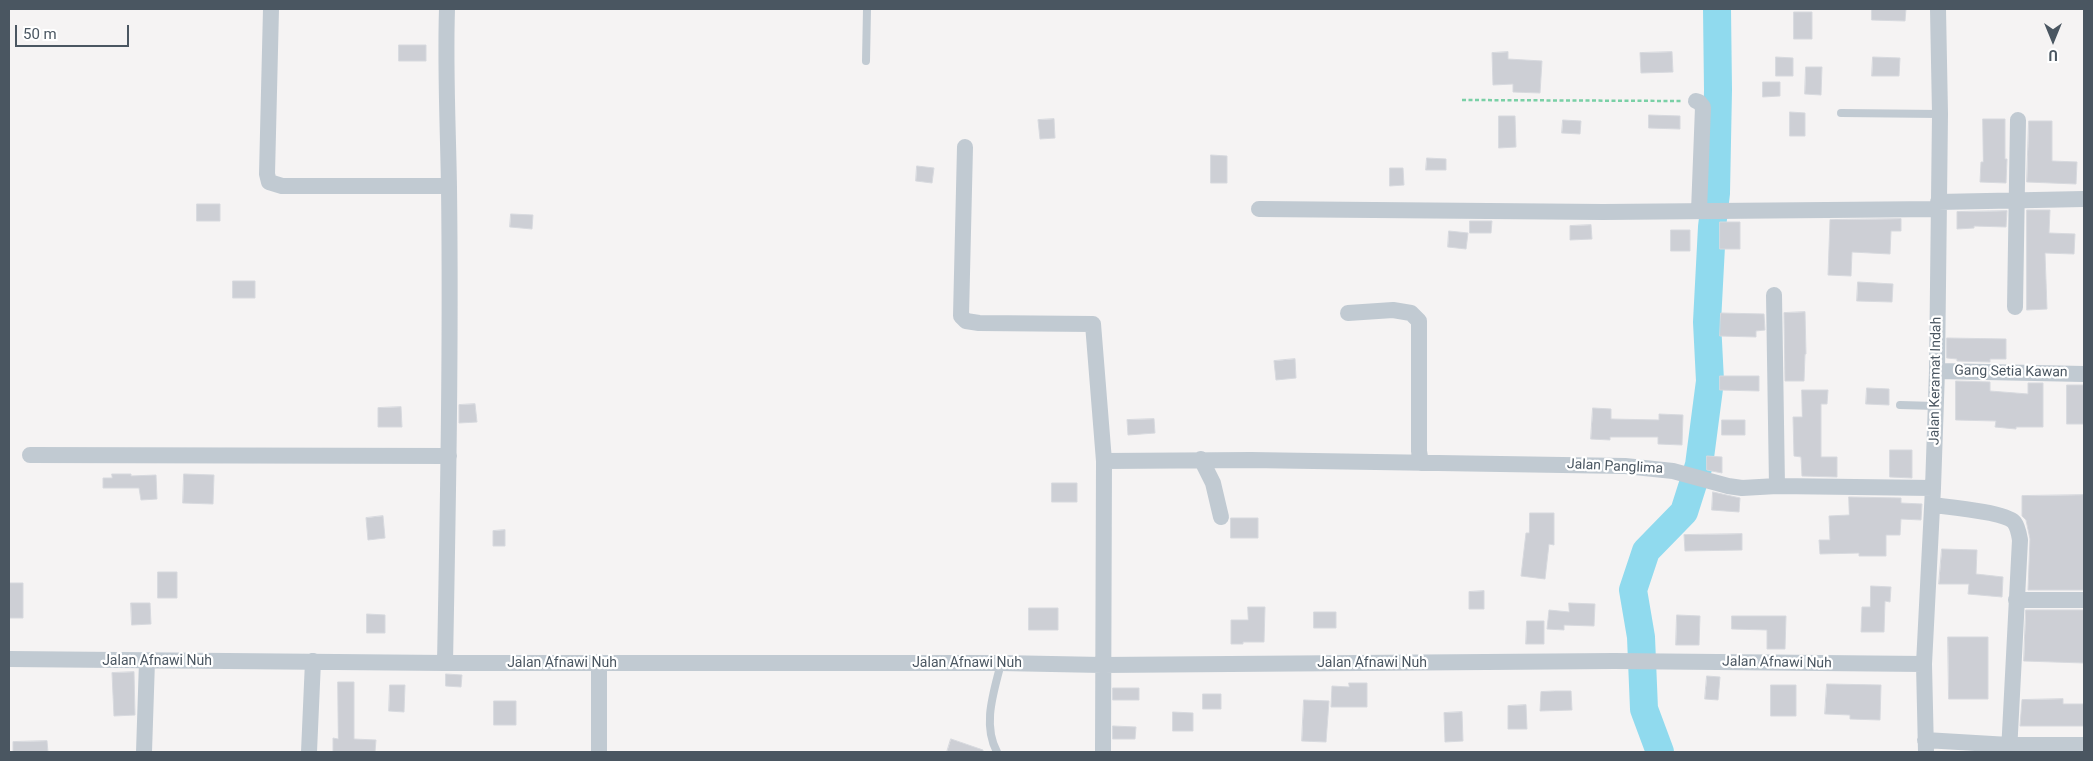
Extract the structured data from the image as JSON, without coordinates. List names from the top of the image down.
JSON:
{
  "streets": {
    "street": [
      "Gang Setia Kawan",
      "Jalan Keramat Indah",
      "Jalan Panglima",
      "Jalan Afnawi Nuh"
    ]
  },
  "crossings": [
    ["Gang Setia Kawan", "Jalan Keramat Indah"],
    ["Jalan Keramat Indah", "Jalan Panglima"],
    ["Jalan Keramat Indah", "Jalan Afnawi Nuh"]
  ],
  "scale_bar": "50 m",
  "north": "bottom"
}
